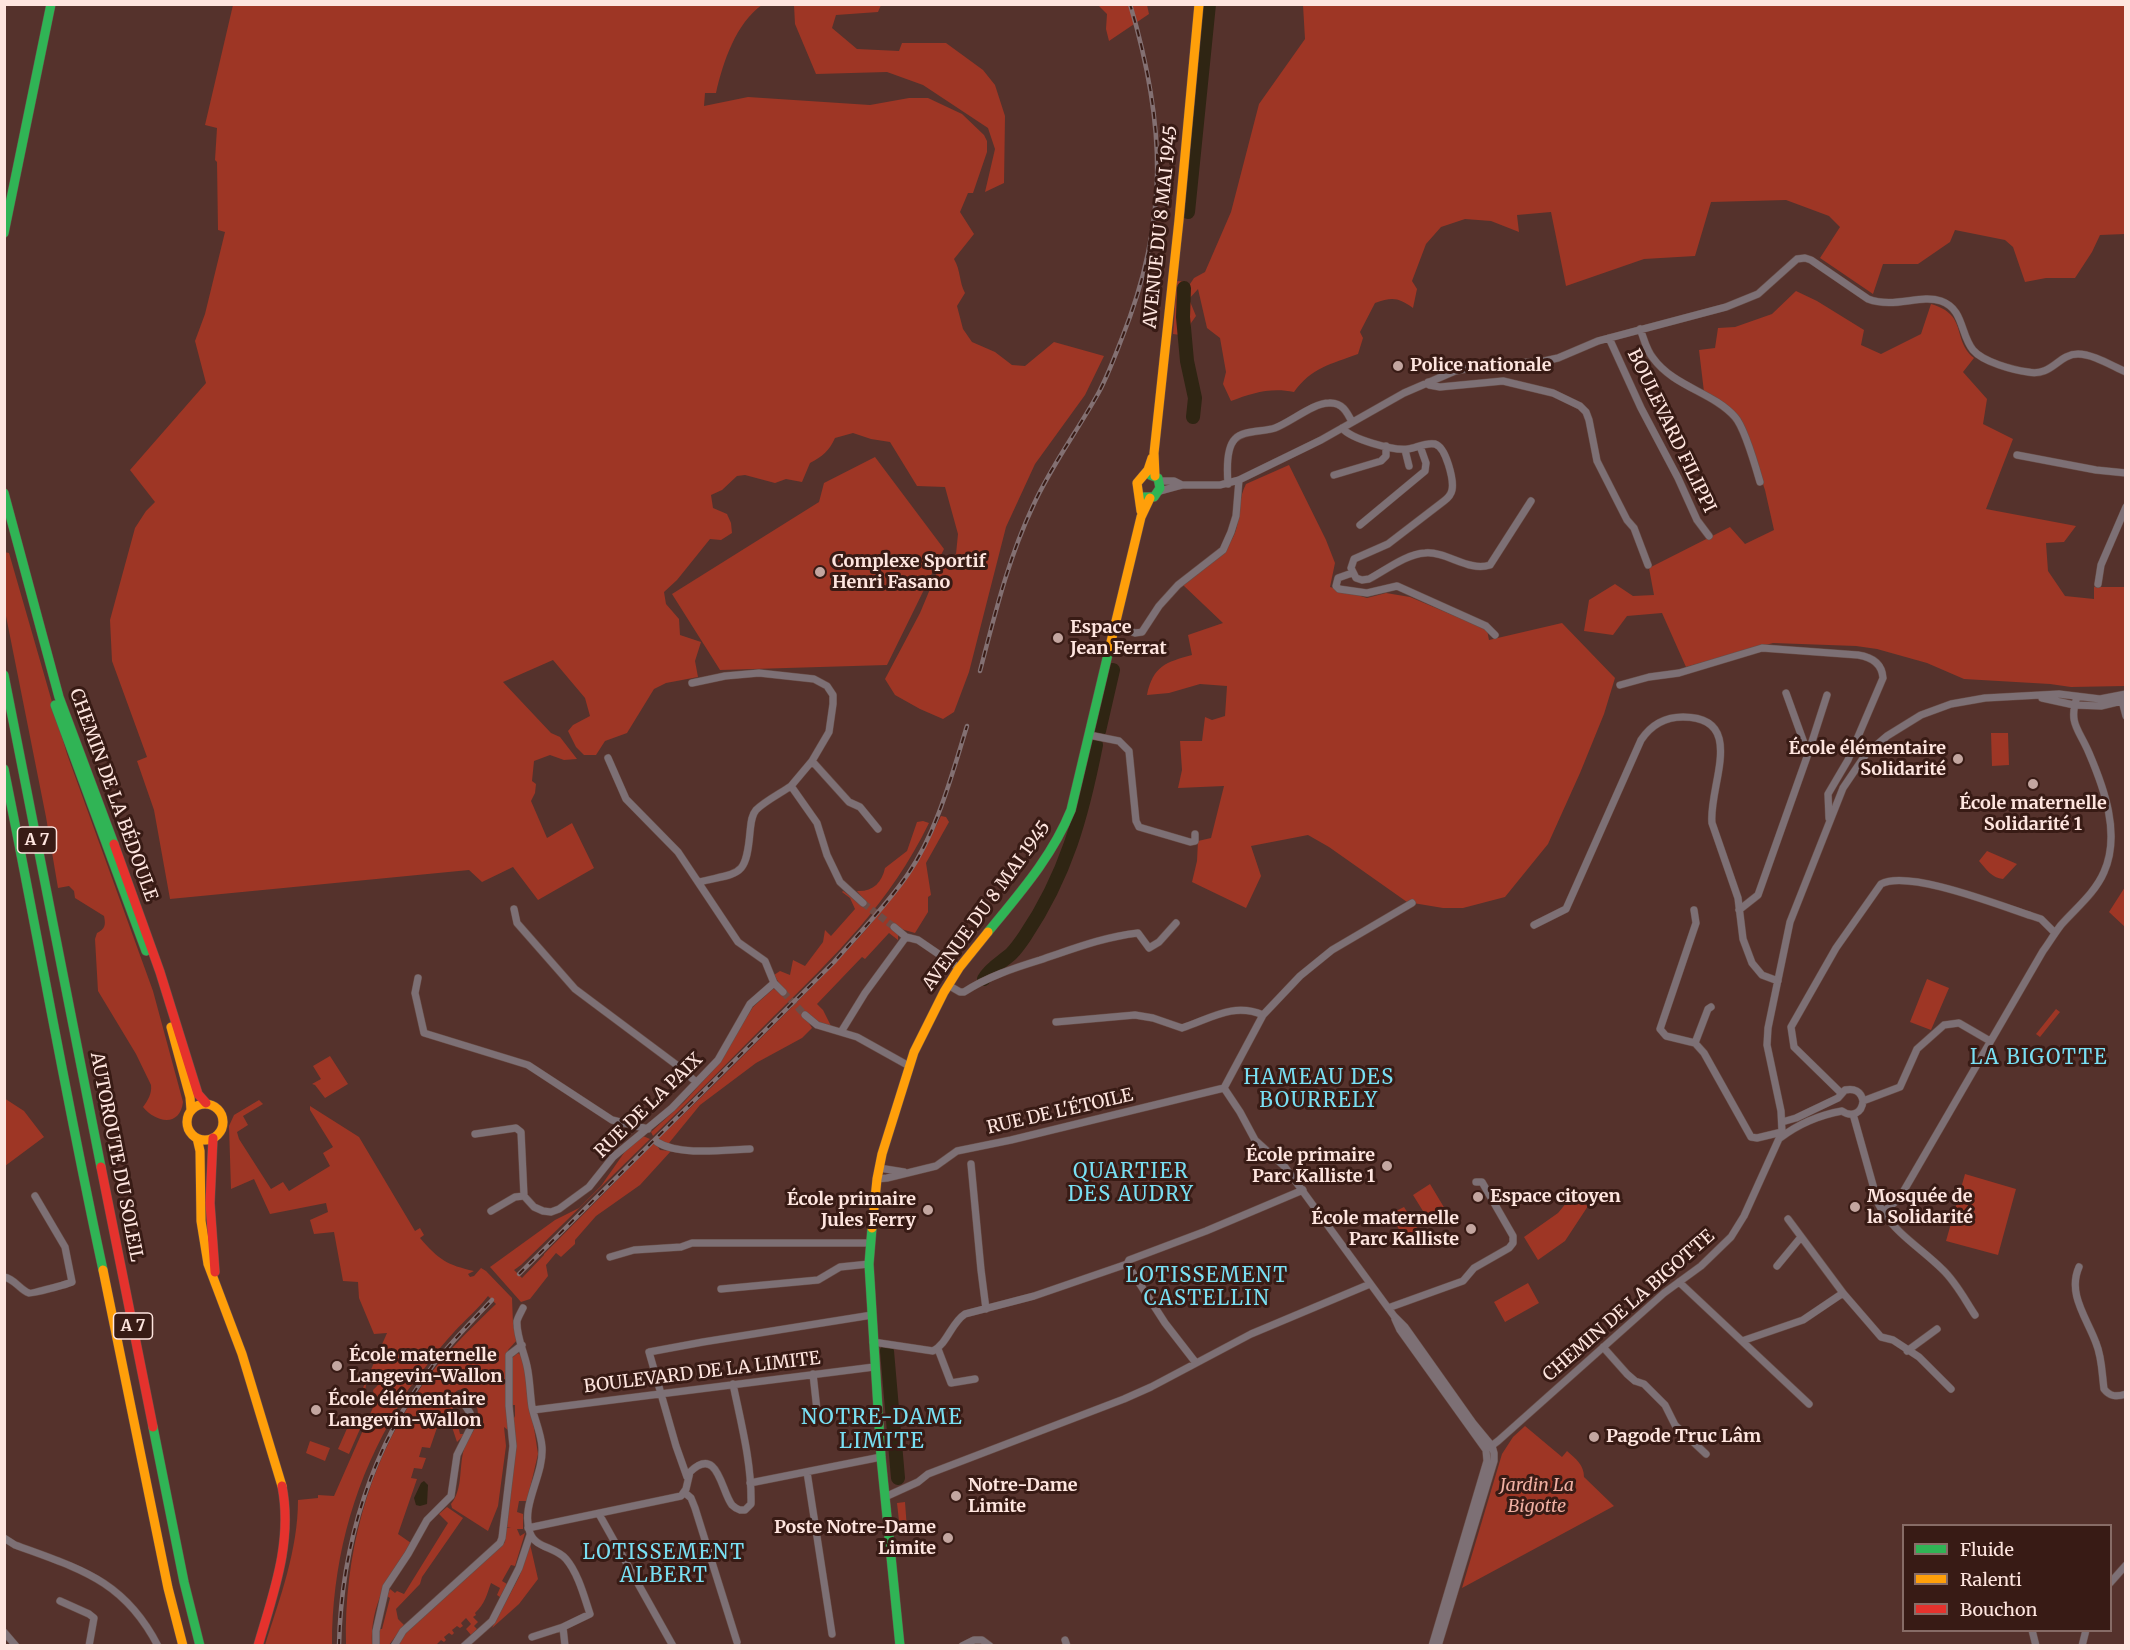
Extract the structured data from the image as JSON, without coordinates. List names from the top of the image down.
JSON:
{
  "streets": {
    "main road": [
      "AVENUE DU 8 MAI 1945",
      "CHEMIN DE LA BÉDOULE",
      "A 7",
      "AUTOROUTE DU SOLEIL"
    ],
    "street": [
      "BOULEVARD FILIPPI",
      "RUE DE LA PAIX",
      "RUE DE L'ÉTOILE",
      "CHEMIN DE LA BIGOTTE",
      "BOULEVARD DE LA LIMITE"
    ]
  },
  "crossings": [
    ["AVENUE DU 8 MAI 1945", "RUE DE L'ÉTOILE"],
    ["AVENUE DU 8 MAI 1945", "BOULEVARD DE LA LIMITE"]
  ],
  "districts": [
    "LA BIGOTTE",
    "HAMEAU DES BOURRELY",
    "QUARTIER DES AUDRY",
    "LOTISSEMENT CASTELLIN",
    "NOTRE-DAME LIMITE",
    "LOTISSEMENT ALBERT"
  ],
  "parks": ["Jardin La Bigotte"],
  "places": [
    "Police nationale",
    "Complexe Sportif Henri Fasano",
    "Espace Jean Ferrat",
    "École élémentaire Solidarité",
    "École maternelle Solidarité 1",
    "École primaire Parc Kalliste 1",
    "Espace citoyen",
    "Mosquée de la Solidarité",
    "École primaire Jules Ferry",
    "École maternelle Parc Kalliste",
    "École maternelle Langevin-Wallon",
    "École élémentaire Langevin-Wallon",
    "Pagode Truc Lâm",
    "Notre-Dame Limite",
    "Poste Notre-Dame Limite"
  ],
  "legend": ["Fluide", "Ralenti", "Bouchon"]
}
